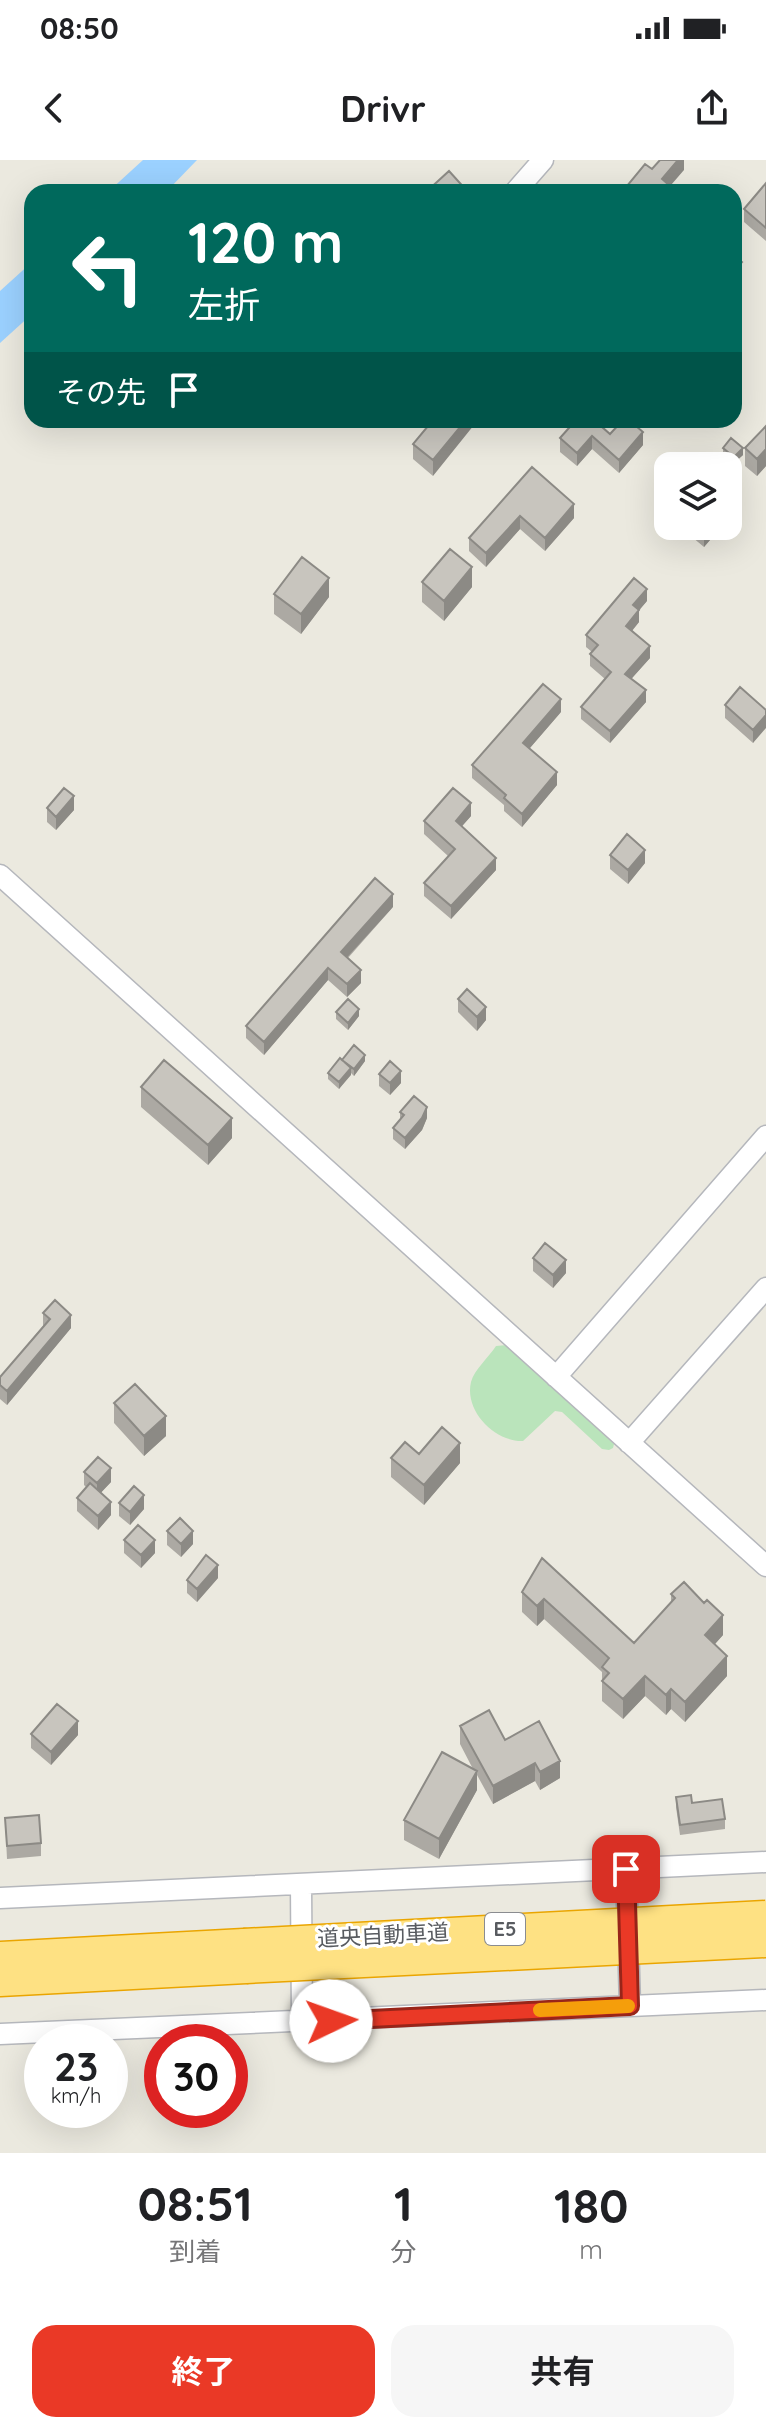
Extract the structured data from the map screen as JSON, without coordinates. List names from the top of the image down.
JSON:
{
  "streets": {
    "highway": ["E5", "道央自動車道"]
  },
  "page": {
    "status": "08:50",
    "header": "Drivr",
    "turn": ["120 m", "左折"],
    "then": "その先",
    "speed": "23 km/h",
    "limit": "30",
    "eta": [
      "08:51",
      "到着",
      "1",
      "分",
      "180",
      "m"
    ],
    "buttons": ["終了", "共有"]
  }
}
